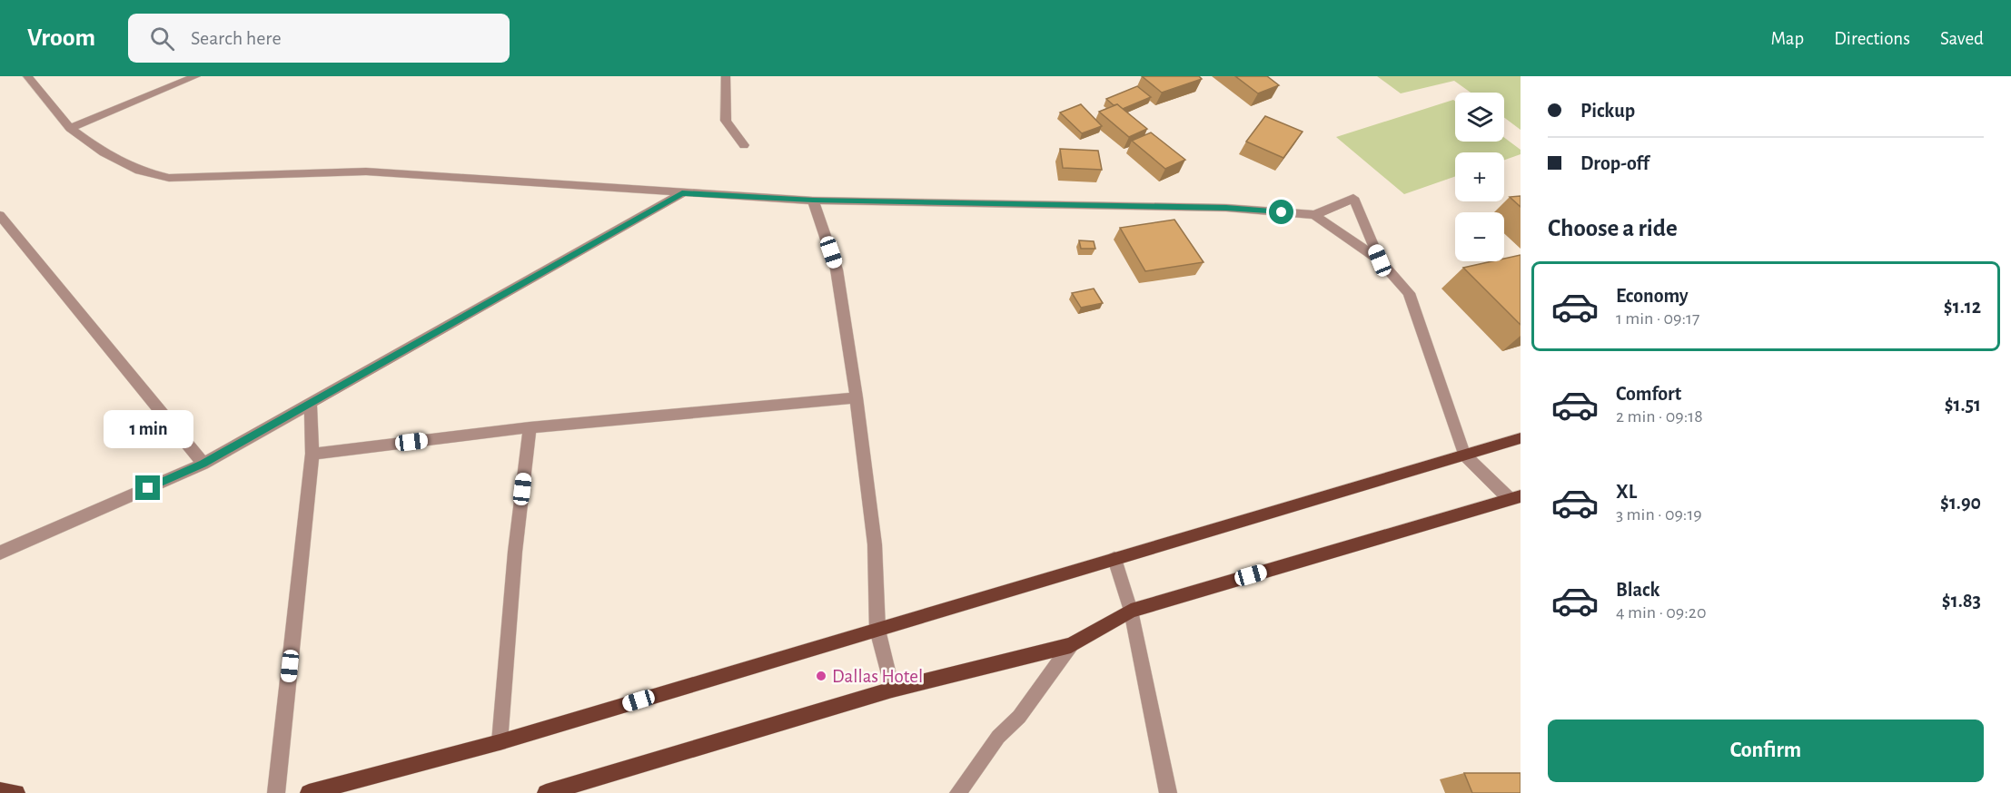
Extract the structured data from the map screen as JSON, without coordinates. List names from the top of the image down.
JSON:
{
  "places": ["Dallas Hotel"],
  "page": {
    "header": "Vroom",
    "search": "Search here",
    "nav": ["Map", "Directions", "Saved"],
    "banner": ["Pickup", "Drop-off"],
    "map_buttons": ["+", "−"],
    "heading": "Choose a ride",
    "list": [
      {
        "name": "Economy",
        "note": "1 min · 09:17",
        "value": "$1.12"
      },
      {
        "name": "Comfort",
        "note": "2 min · 09:18",
        "value": "$1.51"
      },
      {
        "name": "XL",
        "note": "3 min · 09:19",
        "value": "$1.90"
      },
      {
        "name": "Black",
        "note": "4 min · 09:20",
        "value": "$1.83"
      }
    ],
    "bubble": "1 min",
    "buttons": "Confirm"
  }
}
